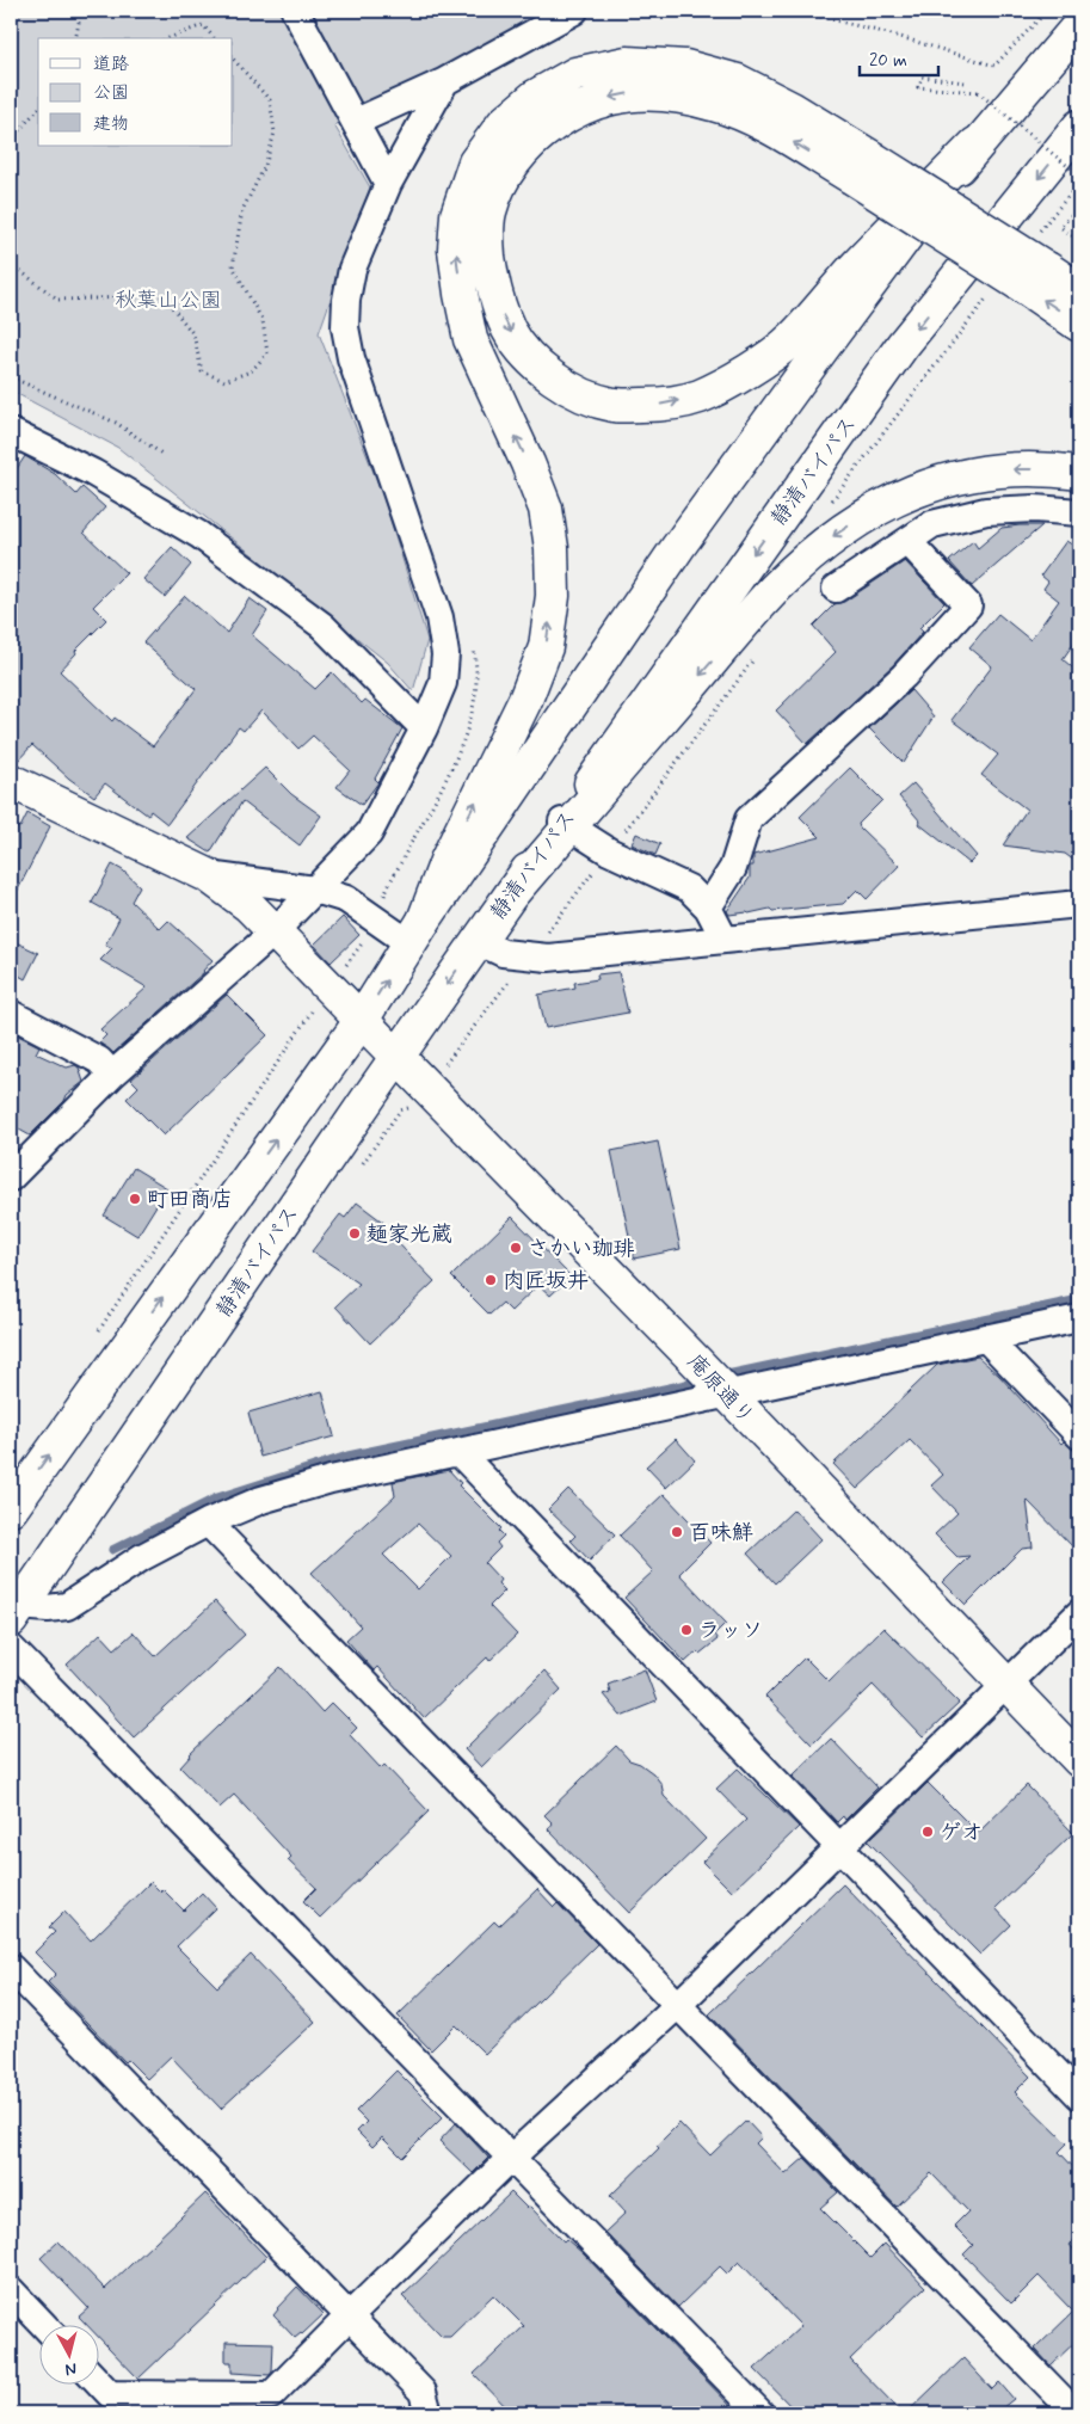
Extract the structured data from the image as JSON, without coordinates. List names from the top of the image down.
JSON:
{
  "streets": {
    "main road": ["静清バイパス", "庵原通り"]
  },
  "crossings": [
    ["静清バイパス", "庵原通り"]
  ],
  "parks": ["秋葉山公園"],
  "places": [
    "町田商店",
    "麺家光蔵",
    "さかい珈琲",
    "肉匠坂井",
    "百味鮮",
    "ラッソ",
    "ゲオ"
  ],
  "legend": ["道路", "公園", "建物"],
  "scale_bar": "20 m",
  "north": "bottom"
}
